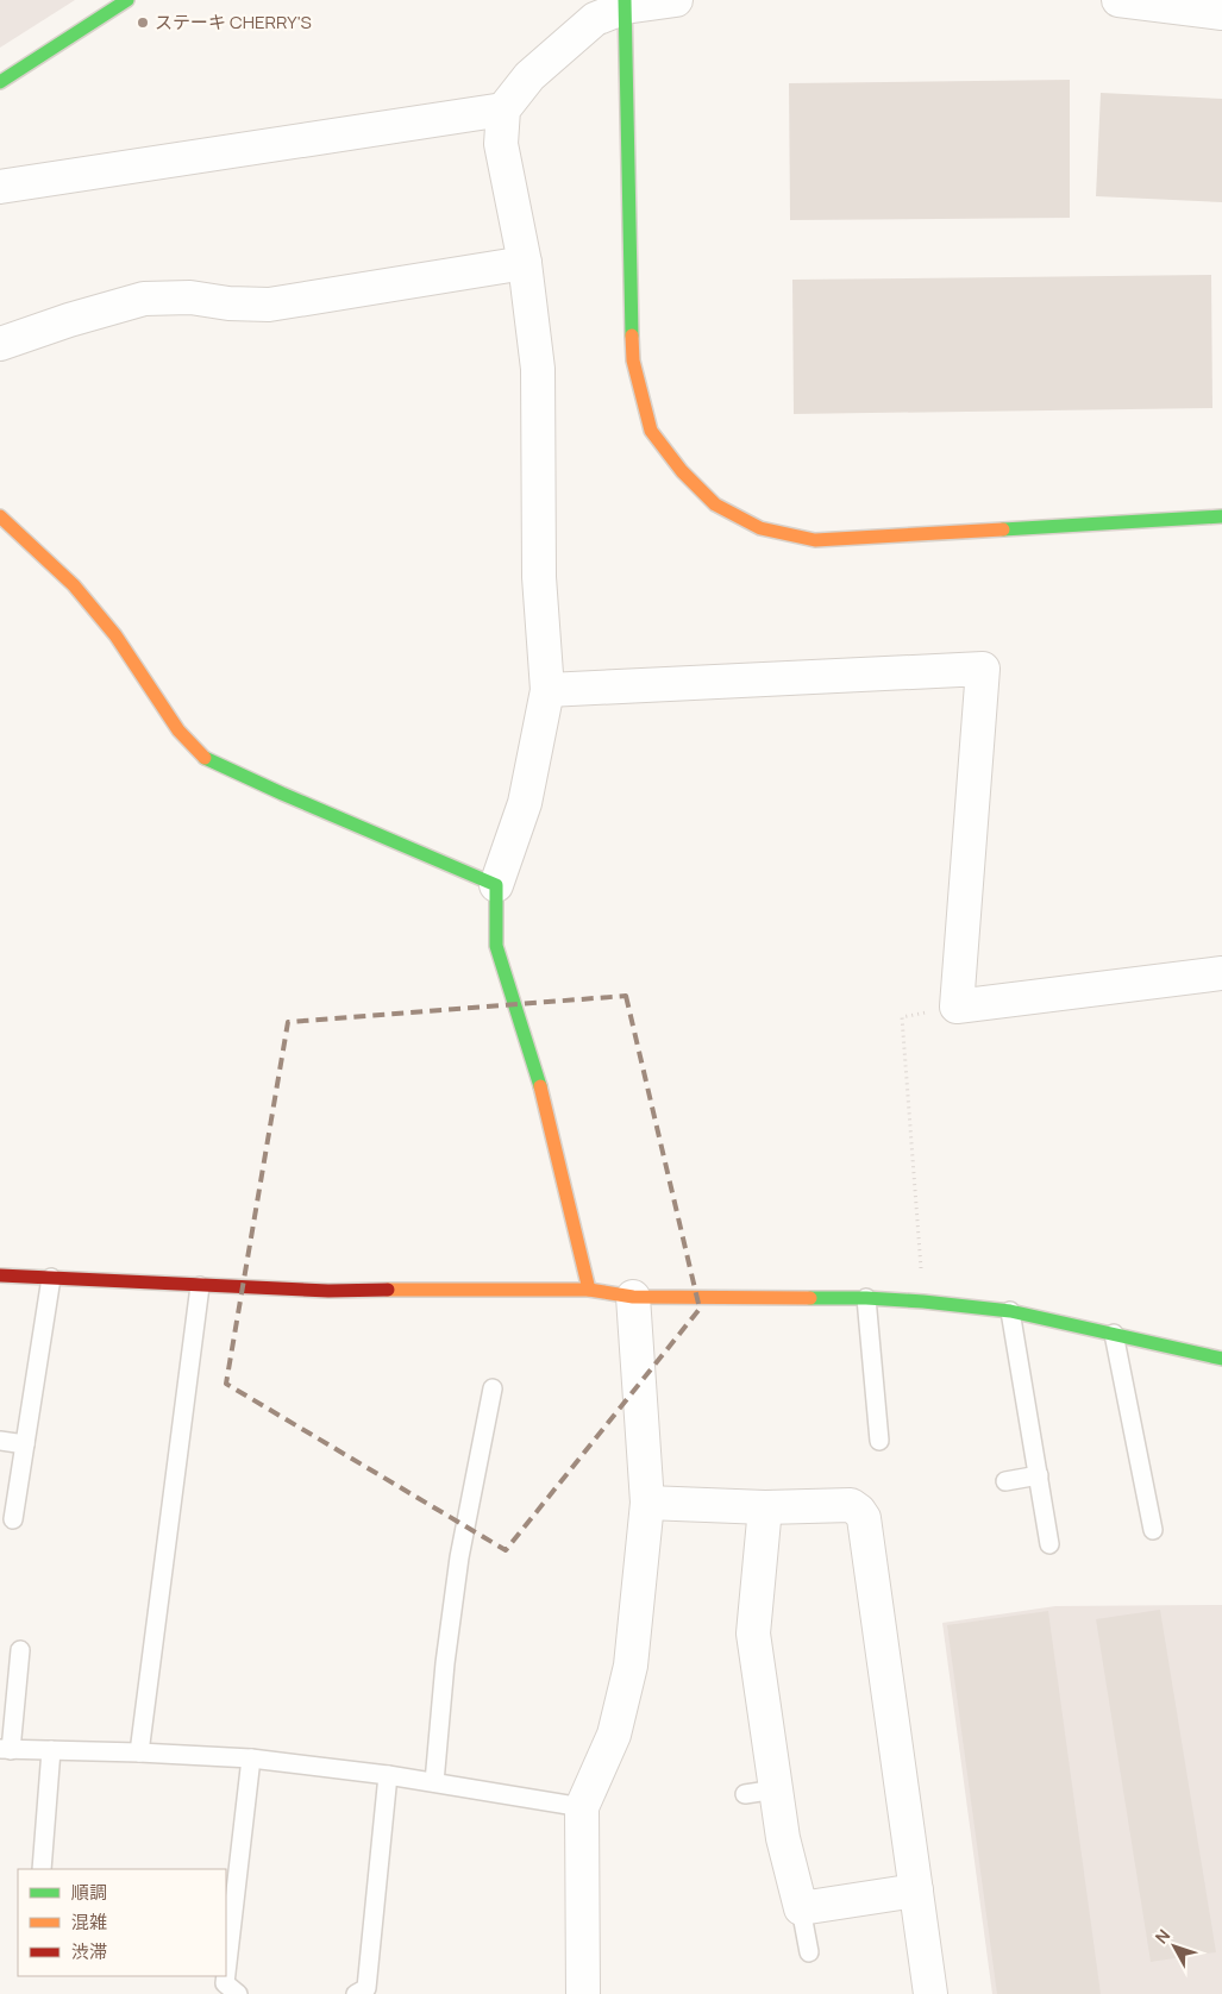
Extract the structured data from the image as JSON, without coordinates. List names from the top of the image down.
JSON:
{
  "places": ["ステーキ CHERRY'S"],
  "legend": ["順調", "混雑", "渋滞"],
  "north": "top left"
}
